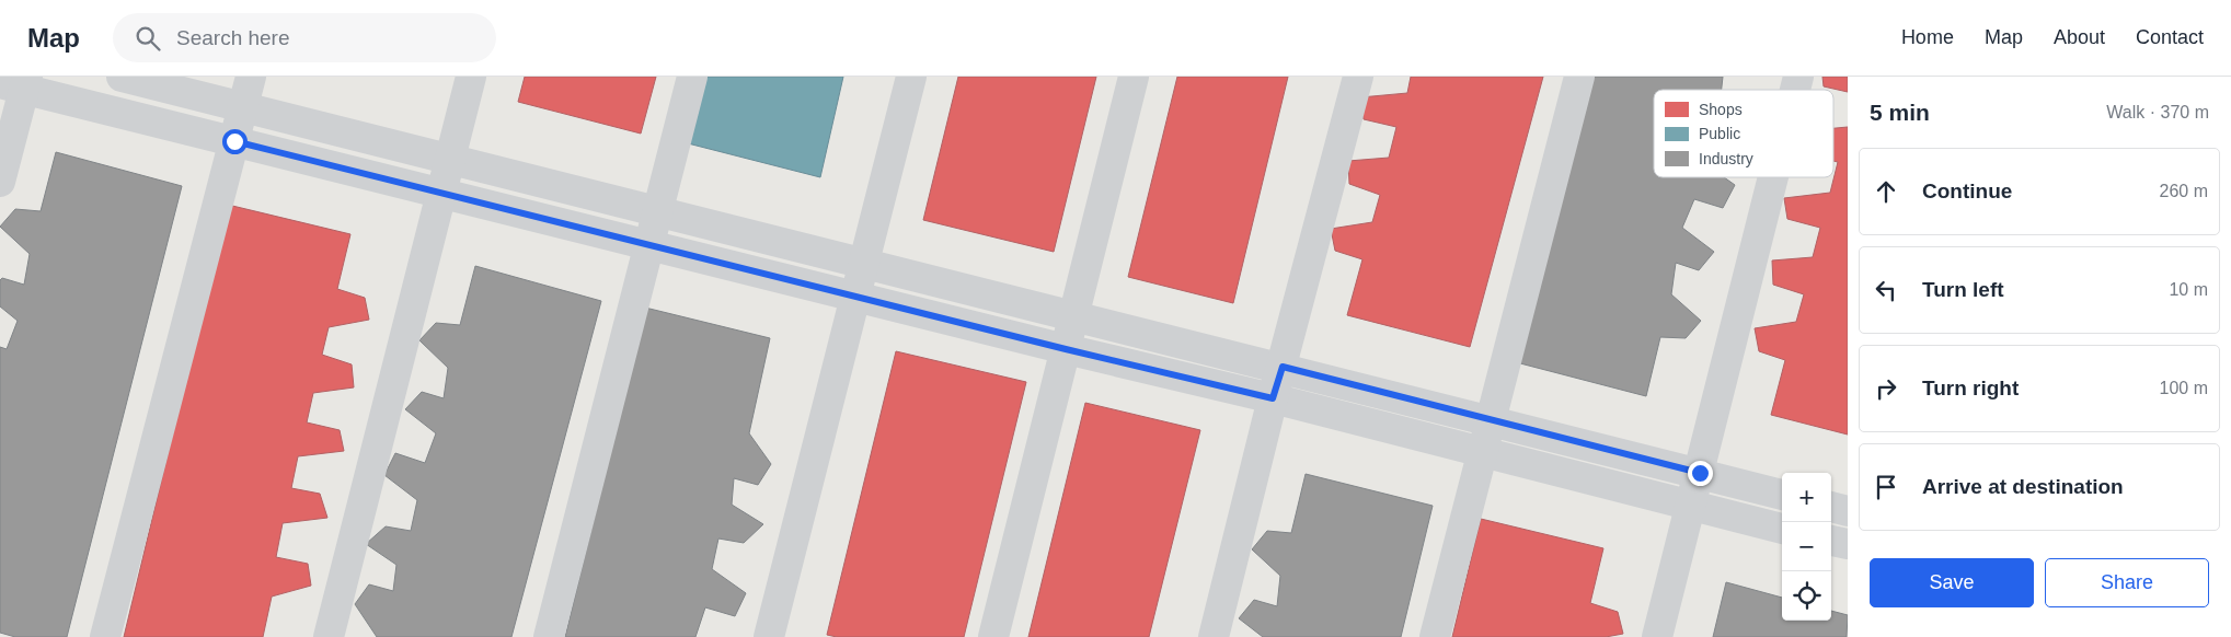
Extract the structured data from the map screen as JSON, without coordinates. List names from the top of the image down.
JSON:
{
  "legend": ["Shops", "Public", "Industry"],
  "page": {
    "header": "Map",
    "search": "Search here",
    "nav": [
      "Home",
      "Map",
      "About",
      "Contact"
    ],
    "heading": ["5 min", "Walk · 370 m"],
    "list": [
      ["Continue", "260 m"],
      ["Turn left", "10 m"],
      ["Turn right", "100 m"],
      "Arrive at destination"
    ],
    "map_buttons": ["+", "−"],
    "buttons": ["Save", "Share"]
  }
}
